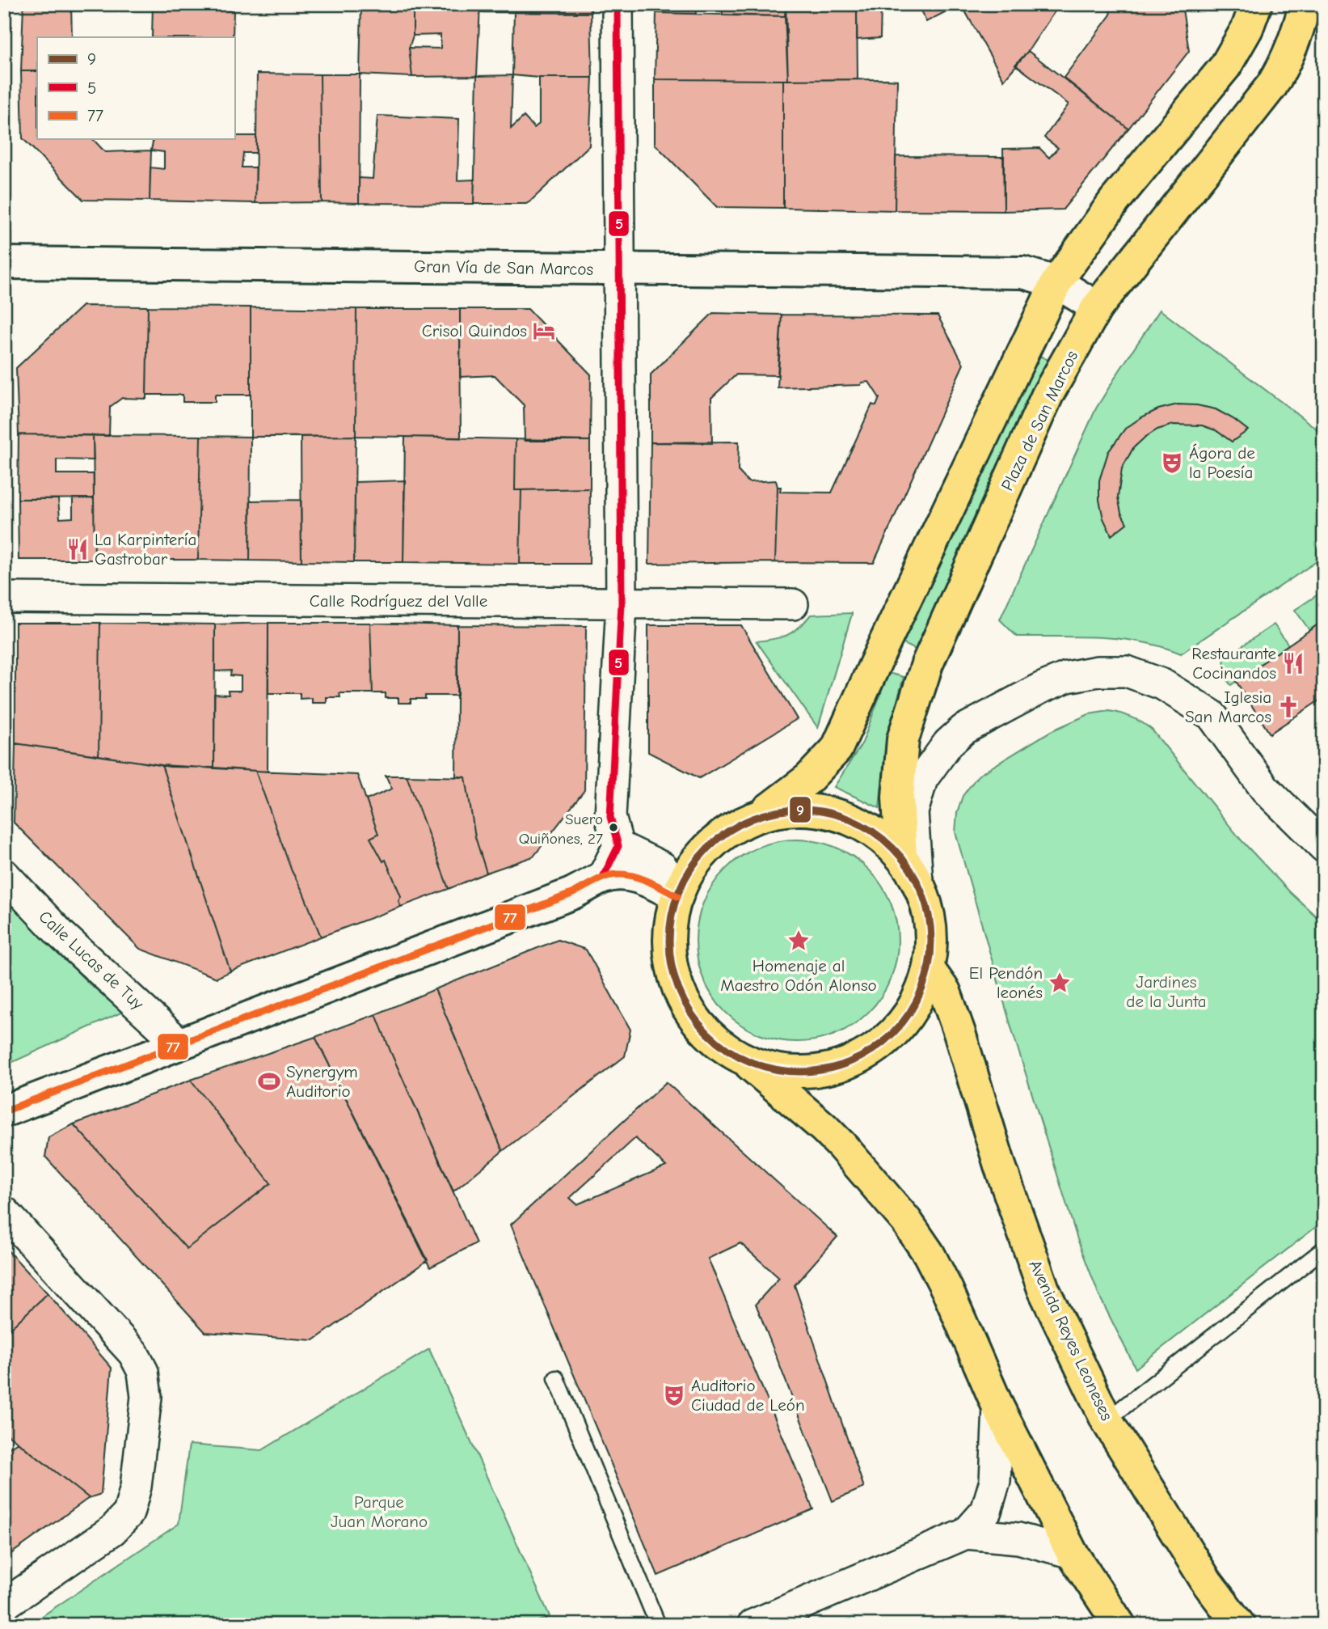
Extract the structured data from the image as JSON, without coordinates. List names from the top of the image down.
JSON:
{
  "streets": {
    "main road": ["Plaza de San Marcos", "Avenida Reyes Leoneses"],
    "street": ["Gran Vía de San Marcos", "Calle Rodríguez del Valle", "Calle Lucas de Tuy"]
  },
  "crossings": [
    ["Gran Vía de San Marcos", "Plaza de San Marcos"]
  ],
  "parks": ["Jardines de la Junta", "Parque Juan Morano"],
  "places": {
    "hotel": ["Crisol Quindos"],
    "theatre": ["Ágora de la Poesía", "Auditorio Ciudad de León"],
    "restaurant": ["La Karpintería Gastrobar", "Restaurante Cocinandos"],
    "church": ["Iglesia San Marcos"],
    "other": ["Suero Quiñones, 27"],
    "place": ["Homenaje al Maestro Odón Alonso", "El Pendón leonés"],
    "sports": ["Synergym Auditorio"]
  },
  "lines": ["transit line 5", "transit line 9", "transit line 77"],
  "legend": ["9", "5", "77"]
}
